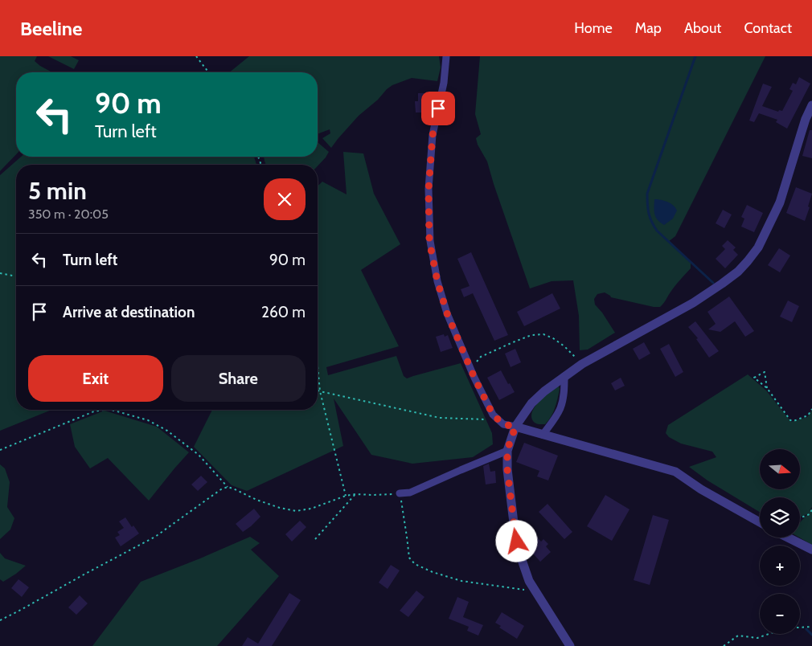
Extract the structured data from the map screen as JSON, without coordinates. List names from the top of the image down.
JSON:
{
  "north": "right",
  "page": {
    "header": "Beeline",
    "nav": [
      "Home",
      "Map",
      "About",
      "Contact"
    ],
    "turn": ["90 m", "Turn left"],
    "heading": ["5 min", "350 m · 20:05"],
    "list": [
      {
        "name": "Turn left",
        "value": "90 m"
      },
      {
        "name": "Arrive at destination",
        "value": "260 m"
      }
    ],
    "buttons": ["Exit", "Share"],
    "map_buttons": ["+", "−"]
  }
}
